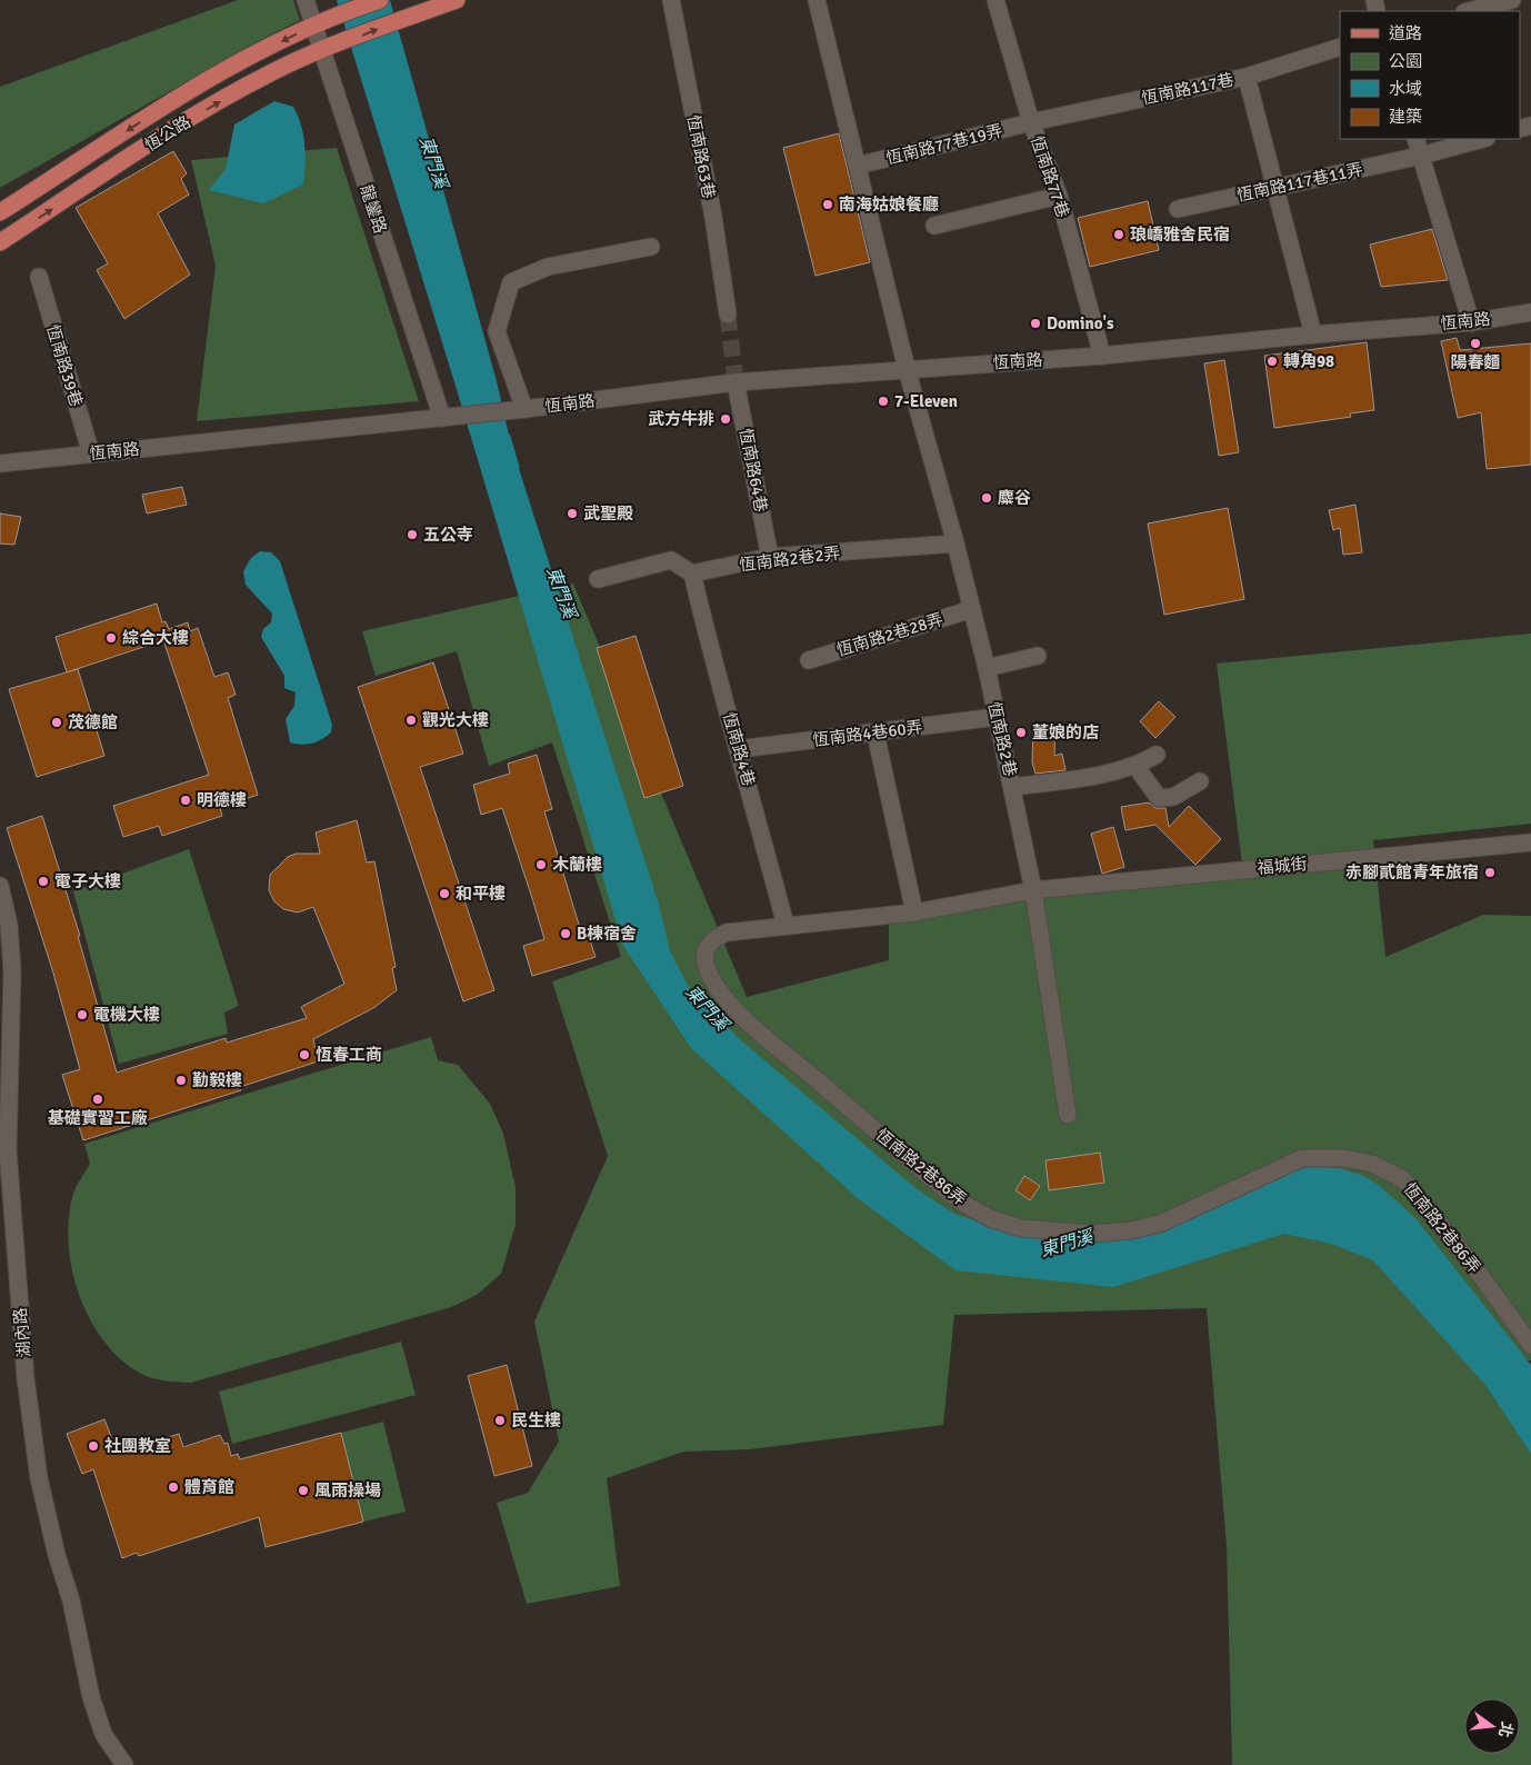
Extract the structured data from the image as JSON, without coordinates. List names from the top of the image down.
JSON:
{
  "streets": {
    "main road": ["恆公路"],
    "street": [
      "恆南路117巷",
      "恆南路77巷19弄",
      "恆南路63巷",
      "恆南路77巷",
      "恆南路117巷11弄",
      "龍鑾路",
      "恆南路",
      "恆南路39巷",
      "恆南路64巷",
      "恆南路2巷2弄",
      "恆南路2巷28弄",
      "恆南路4巷60弄",
      "恆南路2巷",
      "恆南路4巷",
      "福城街",
      "恆南路2巷86弄",
      "湖內路"
    ]
  },
  "crossings": [
    ["恆南路117巷", "恆南路77巷19弄"],
    ["恆南路117巷", "恆南路77巷"],
    ["恆公路", "龍鑾路"],
    ["恆南路77巷19弄", "恆南路77巷"],
    ["恆南路77巷19弄", "恆南路2巷"],
    ["恆南路77巷", "恆南路"],
    ["龍鑾路", "恆南路"],
    ["恆南路", "恆南路39巷"],
    ["恆南路", "恆南路64巷"],
    ["恆南路", "恆南路2巷"],
    ["恆南路64巷", "恆南路2巷2弄"],
    ["恆南路2巷2弄", "恆南路2巷"],
    ["恆南路2巷2弄", "恆南路4巷"],
    ["恆南路2巷28弄", "恆南路2巷"],
    ["恆南路4巷60弄", "恆南路2巷"],
    ["恆南路4巷60弄", "恆南路4巷"],
    ["恆南路2巷", "福城街"],
    ["恆南路2巷", "恆南路2巷86弄"],
    ["恆南路4巷", "恆南路2巷86弄"],
    ["福城街", "恆南路2巷86弄"]
  ],
  "water": ["東門溪"],
  "places": [
    "南海姑娘餐廳",
    "琅嶠雅舍民宿",
    "Domino's",
    "陽春麵",
    "轉角98",
    "7-Eleven",
    "武方牛排",
    "麋谷",
    "武聖殿",
    "五公寺",
    "綜合大樓",
    "觀光大樓",
    "茂德館",
    "董娘的店",
    "明德樓",
    "木蘭樓",
    "赤腳貳館青年旅宿",
    "電子大樓",
    "和平樓",
    "B棟宿舍",
    "電機大樓",
    "恆春工商",
    "勤毅樓",
    "基礎實習工廠",
    "民生樓",
    "社團教室",
    "體育館",
    "風雨操場"
  ],
  "legend": [
    "道路",
    "公園",
    "水域",
    "建築"
  ],
  "north": "right"
}
